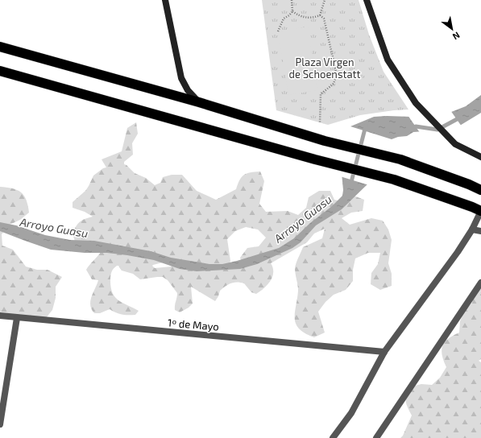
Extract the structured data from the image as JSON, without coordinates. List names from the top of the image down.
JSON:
{
  "streets": {
    "street": ["1º de Mayo"]
  },
  "water": ["Arroyo Guasu"],
  "parks": ["Plaza Virgen de Schoenstatt"],
  "north": "bottom right"
}
